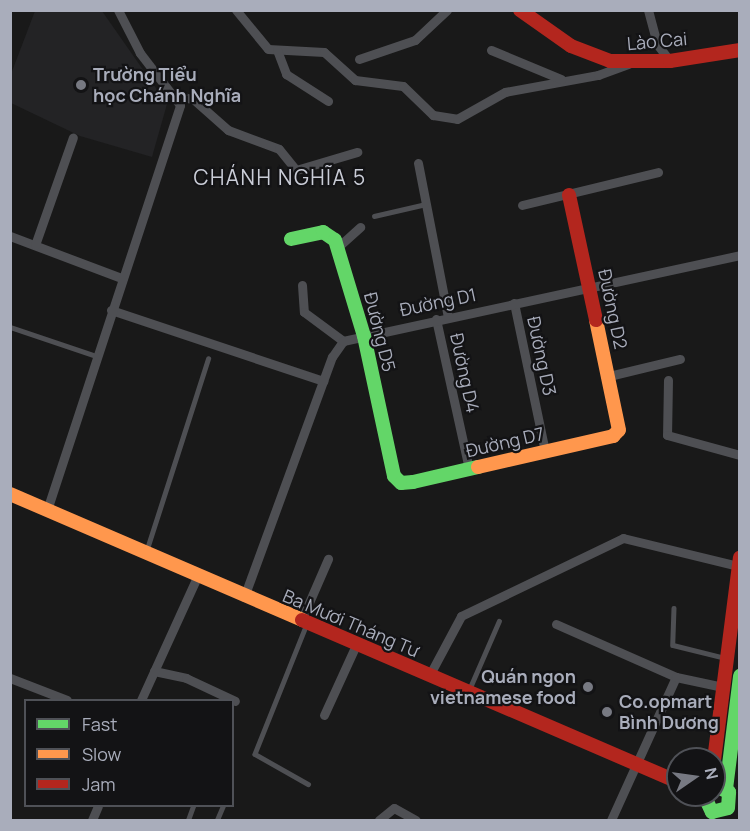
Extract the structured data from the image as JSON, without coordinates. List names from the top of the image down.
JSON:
{
  "streets": {
    "street": [
      "Lào Cai",
      "Đường D1",
      "Đường D2",
      "Đường D5",
      "Đường D3",
      "Đường D4",
      "Đường D7",
      "Ba Mươi Tháng Tư"
    ]
  },
  "crossings": [
    ["Đường D1", "Đường D2"],
    ["Đường D1", "Đường D5"],
    ["Đường D1", "Đường D3"],
    ["Đường D1", "Đường D4"],
    ["Đường D2", "Đường D7"],
    ["Đường D5", "Đường D7"],
    ["Đường D3", "Đường D7"],
    ["Đường D4", "Đường D7"]
  ],
  "districts": ["CHÁNH NGHĨA 5"],
  "places": ["Trường Tiểu học Chánh Nghĩa", "Quán ngon vietnamese food", "Co.opmart Bình Dương"],
  "legend": ["Fast", "Slow", "Jam"],
  "north": "right"
}
